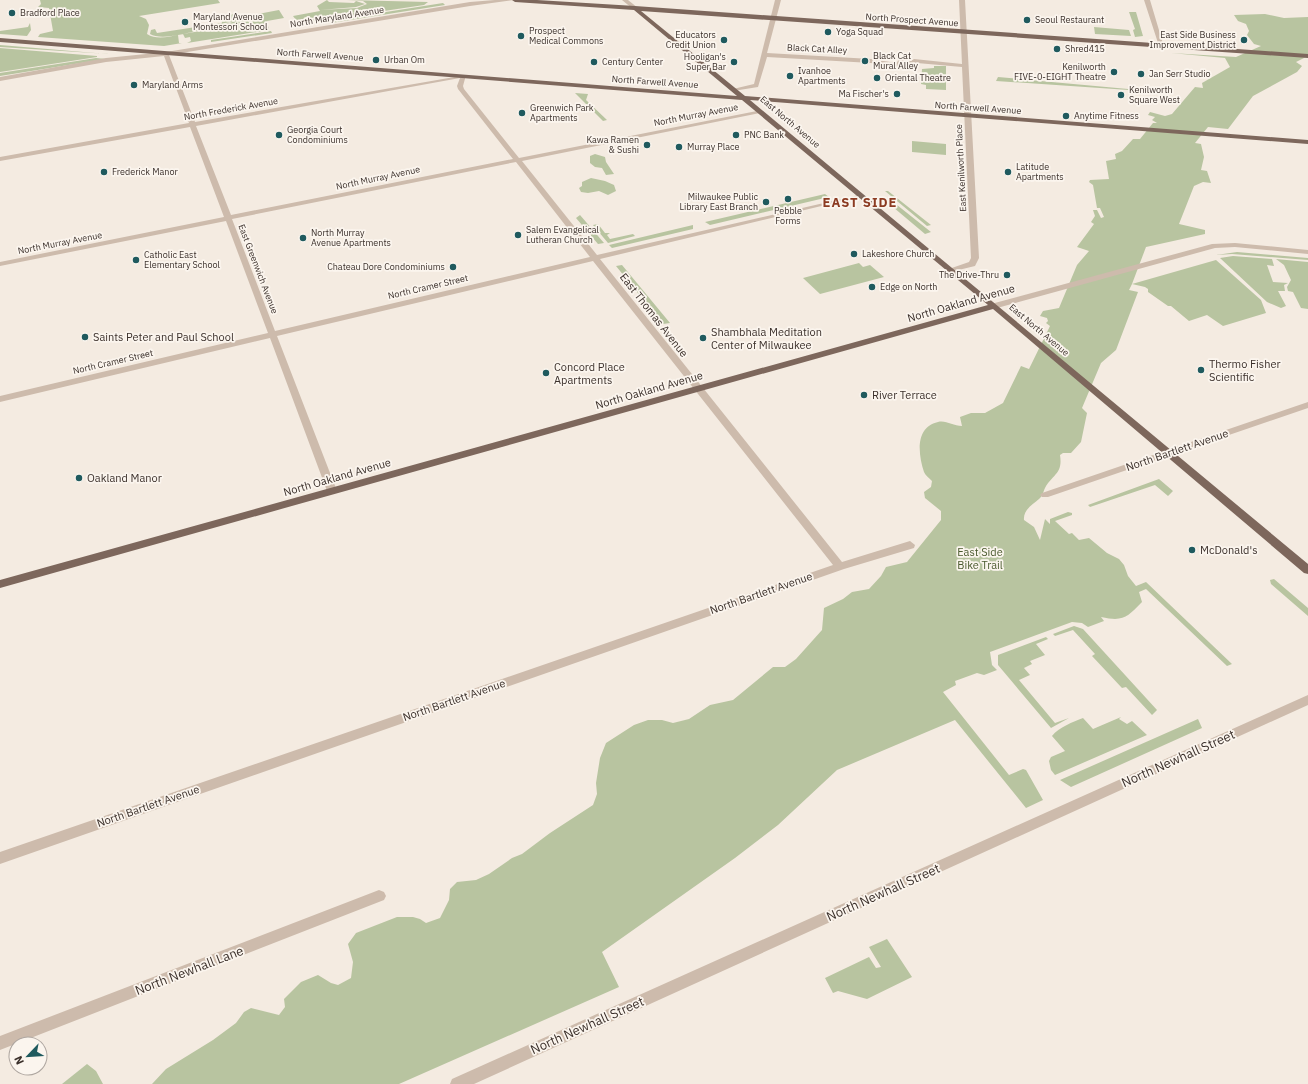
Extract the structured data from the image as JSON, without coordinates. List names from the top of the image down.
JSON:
{
  "streets": {
    "main road": [
      "North Prospect Avenue",
      "North Farwell Avenue",
      "East North Avenue",
      "North Oakland Avenue"
    ],
    "street": [
      "North Maryland Avenue",
      "Black Cat Alley",
      "North Frederick Avenue",
      "North Murray Avenue",
      "East Kenilworth Place",
      "East Greenwich Avenue",
      "North Cramer Street",
      "East Thomas Avenue",
      "North Bartlett Avenue",
      "North Newhall Street",
      "North Newhall Lane"
    ]
  },
  "crossings": [
    ["North Maryland Avenue", "North Farwell Avenue"],
    ["North Maryland Avenue", "East Greenwich Avenue"],
    ["North Prospect Avenue", "East North Avenue"],
    ["North Prospect Avenue", "East Kenilworth Place"],
    ["Black Cat Alley", "East Kenilworth Place"],
    ["North Farwell Avenue", "North Frederick Avenue"],
    ["North Farwell Avenue", "East North Avenue"],
    ["North Farwell Avenue", "East Kenilworth Place"],
    ["North Farwell Avenue", "East Greenwich Avenue"],
    ["North Farwell Avenue", "East Thomas Avenue"],
    ["North Frederick Avenue", "East Greenwich Avenue"],
    ["North Frederick Avenue", "East Thomas Avenue"],
    ["North Murray Avenue", "East North Avenue"],
    ["North Murray Avenue", "East Greenwich Avenue"],
    ["North Murray Avenue", "East Thomas Avenue"],
    ["East North Avenue", "East Kenilworth Place"],
    ["East North Avenue", "North Cramer Street"],
    ["East North Avenue", "North Oakland Avenue"],
    ["East North Avenue", "North Bartlett Avenue"],
    ["East Greenwich Avenue", "North Cramer Street"],
    ["East Greenwich Avenue", "North Oakland Avenue"],
    ["North Cramer Street", "East Thomas Avenue"],
    ["North Oakland Avenue", "East Thomas Avenue"],
    ["East Thomas Avenue", "North Bartlett Avenue"]
  ],
  "districts": ["EAST SIDE"],
  "parks": ["East Side Bike Trail"],
  "places": [
    "Bradford Place",
    "Seoul Restaurant",
    "Maryland Avenue Montessori School",
    "Yoga Squad",
    "Prospect Medical Commons",
    "Educators Credit Union",
    "East Side Business Improvement District",
    "Shred415",
    "Urban Om",
    "Black Cat Mural Alley",
    "Century Center",
    "Hooligan's Super Bar",
    "Kenilworth FIVE-0-EIGHT Theatre",
    "Jan Serr Studio",
    "Ivanhoe Apartments",
    "Oriental Theatre",
    "Maryland Arms",
    "Ma Fischer's",
    "Kenilworth Square West",
    "Greenwich Park Apartments",
    "Anytime Fitness",
    "Georgia Court Condominiums",
    "PNC Bank",
    "Kawa Ramen & Sushi",
    "Murray Place",
    "Frederick Manor",
    "Latitude Apartments",
    "Pebble Forms",
    "Milwaukee Public Library East Branch",
    "Salem Evangelical Lutheran Church",
    "North Murray Avenue Apartments",
    "Lakeshore Church",
    "Catholic East Elementary School",
    "Chateau Dore Condominiums",
    "The Drive-Thru",
    "Edge on North",
    "Saints Peter and Paul School",
    "Shambhala Meditation Center of Milwaukee",
    "Thermo Fisher Scientific",
    "Concord Place Apartments",
    "River Terrace",
    "Oakland Manor",
    "McDonald's"
  ],
  "north": "bottom left"
}
